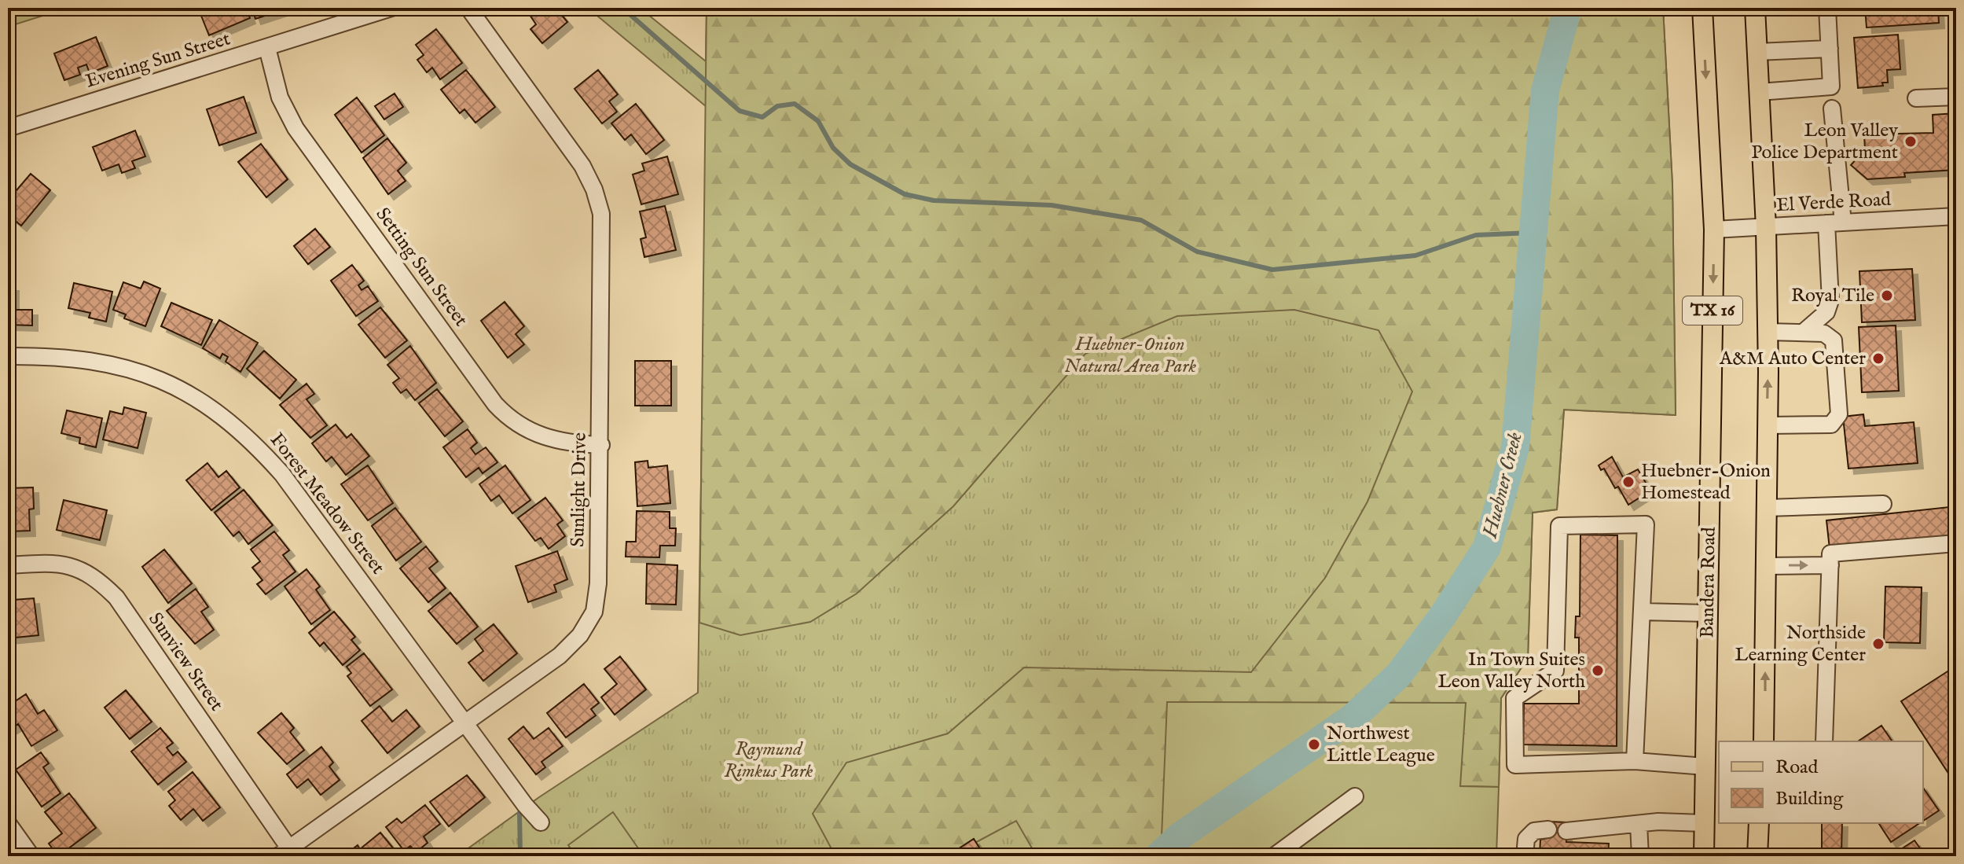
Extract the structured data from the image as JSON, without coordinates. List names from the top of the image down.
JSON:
{
  "streets": {
    "main road": ["TX 16", "Bandera Road"],
    "street": [
      "Evening Sun Street",
      "El Verde Road",
      "Setting Sun Street",
      "Sunlight Drive",
      "Forest Meadow Street",
      "Sunview Street"
    ]
  },
  "crossings": [
    ["Evening Sun Street", "Setting Sun Street"],
    ["El Verde Road", "TX 16"],
    ["El Verde Road", "Bandera Road"],
    ["Setting Sun Street", "Sunlight Drive"],
    ["Sunlight Drive", "Forest Meadow Street"],
    ["Sunlight Drive", "Sunview Street"]
  ],
  "water": ["Huebner Creek"],
  "parks": ["Huebner-Onion Natural Area Park", "Raymund Rimkus Park"],
  "places": [
    "Leon Valley Police Department",
    "Royal Tile",
    "A&M Auto Center",
    "Huebner-Onion Homestead",
    "Northside Learning Center",
    "In Town Suites Leon Valley North",
    "Northwest Little League"
  ],
  "legend": ["Road", "Building"]
}
